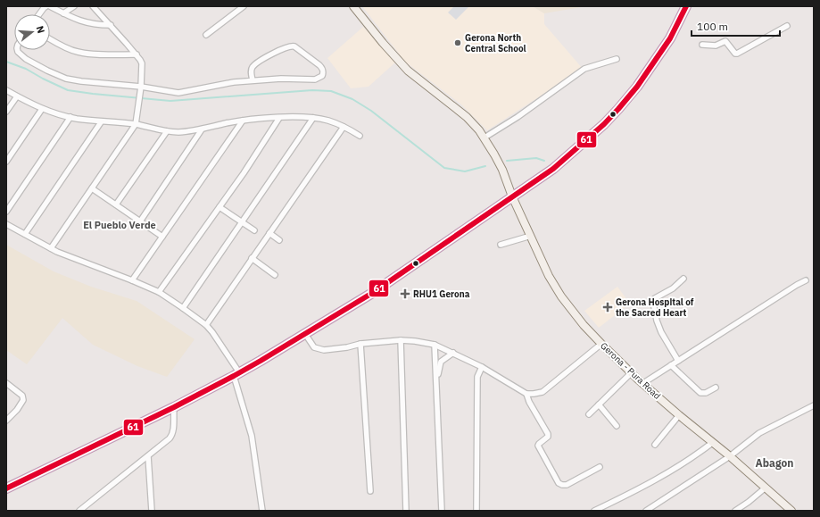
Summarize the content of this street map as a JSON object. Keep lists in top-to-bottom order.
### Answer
{
  "streets": {
    "main road": ["Gerona - Pura Road"]
  },
  "districts": ["El Pueblo Verde", "Abagon"],
  "places": {
    "other": ["Gerona North Central School"],
    "health": ["RHU1 Gerona", "Gerona Hospital of the Sacred Heart"]
  },
  "lines": ["transit line 61"],
  "scale_bar": "100 m",
  "north": "right"
}
